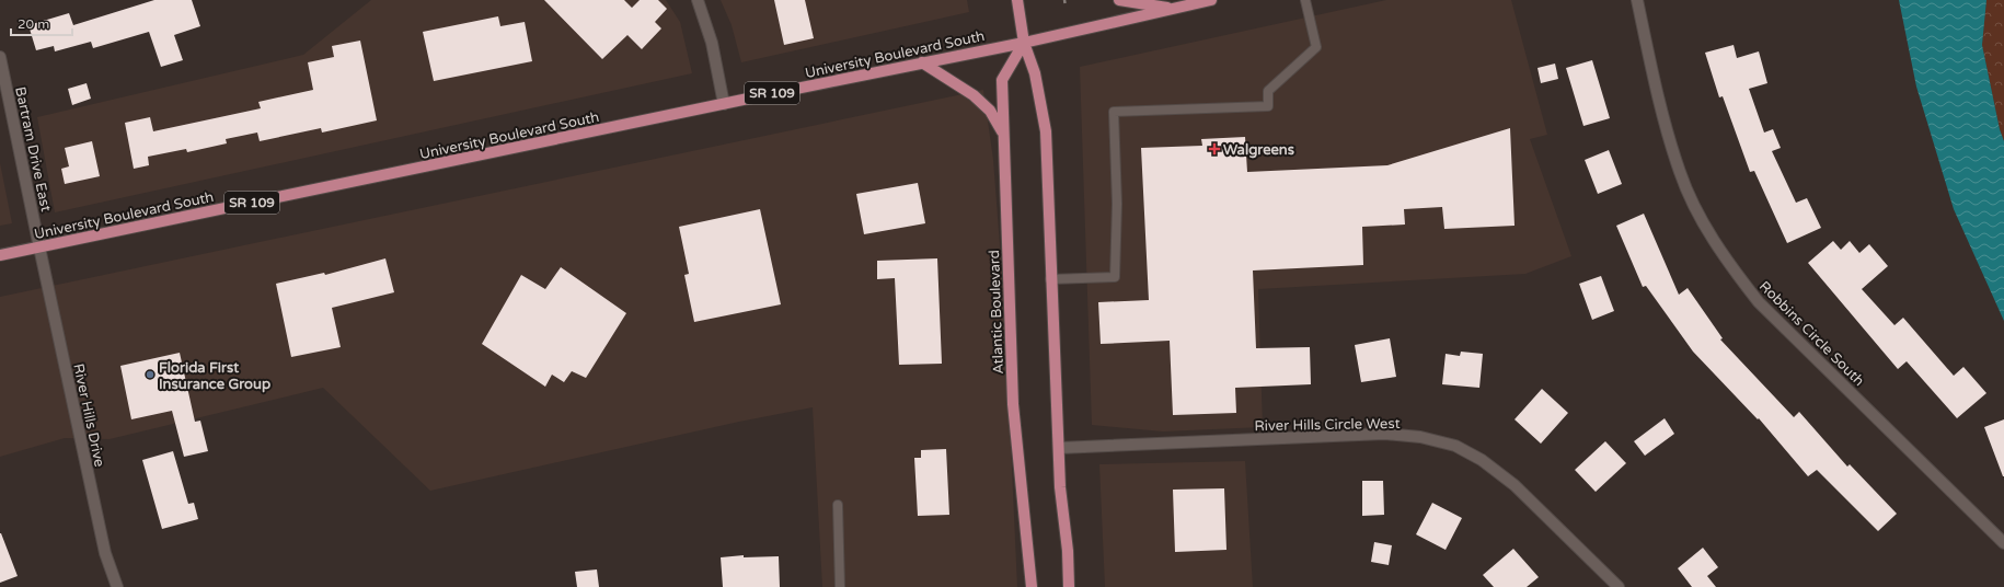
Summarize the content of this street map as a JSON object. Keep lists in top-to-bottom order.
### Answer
{
  "streets": {
    "main road": ["University Boulevard South", "SR 109", "Atlantic Boulevard"],
    "street": [
      "Bartram Drive East",
      "Robbins Circle South",
      "River Hills Drive",
      "River Hills Circle West"
    ]
  },
  "crossings": [
    ["University Boulevard South", "SR 109"],
    ["University Boulevard South", "Bartram Drive East"],
    ["University Boulevard South", "Atlantic Boulevard"],
    ["University Boulevard South", "River Hills Drive"],
    ["SR 109", "Atlantic Boulevard"],
    ["Bartram Drive East", "River Hills Drive"]
  ],
  "places": {
    "health": ["Walgreens"],
    "other": ["Florida First Insurance Group"]
  },
  "scale_bar": "20 m"
}
